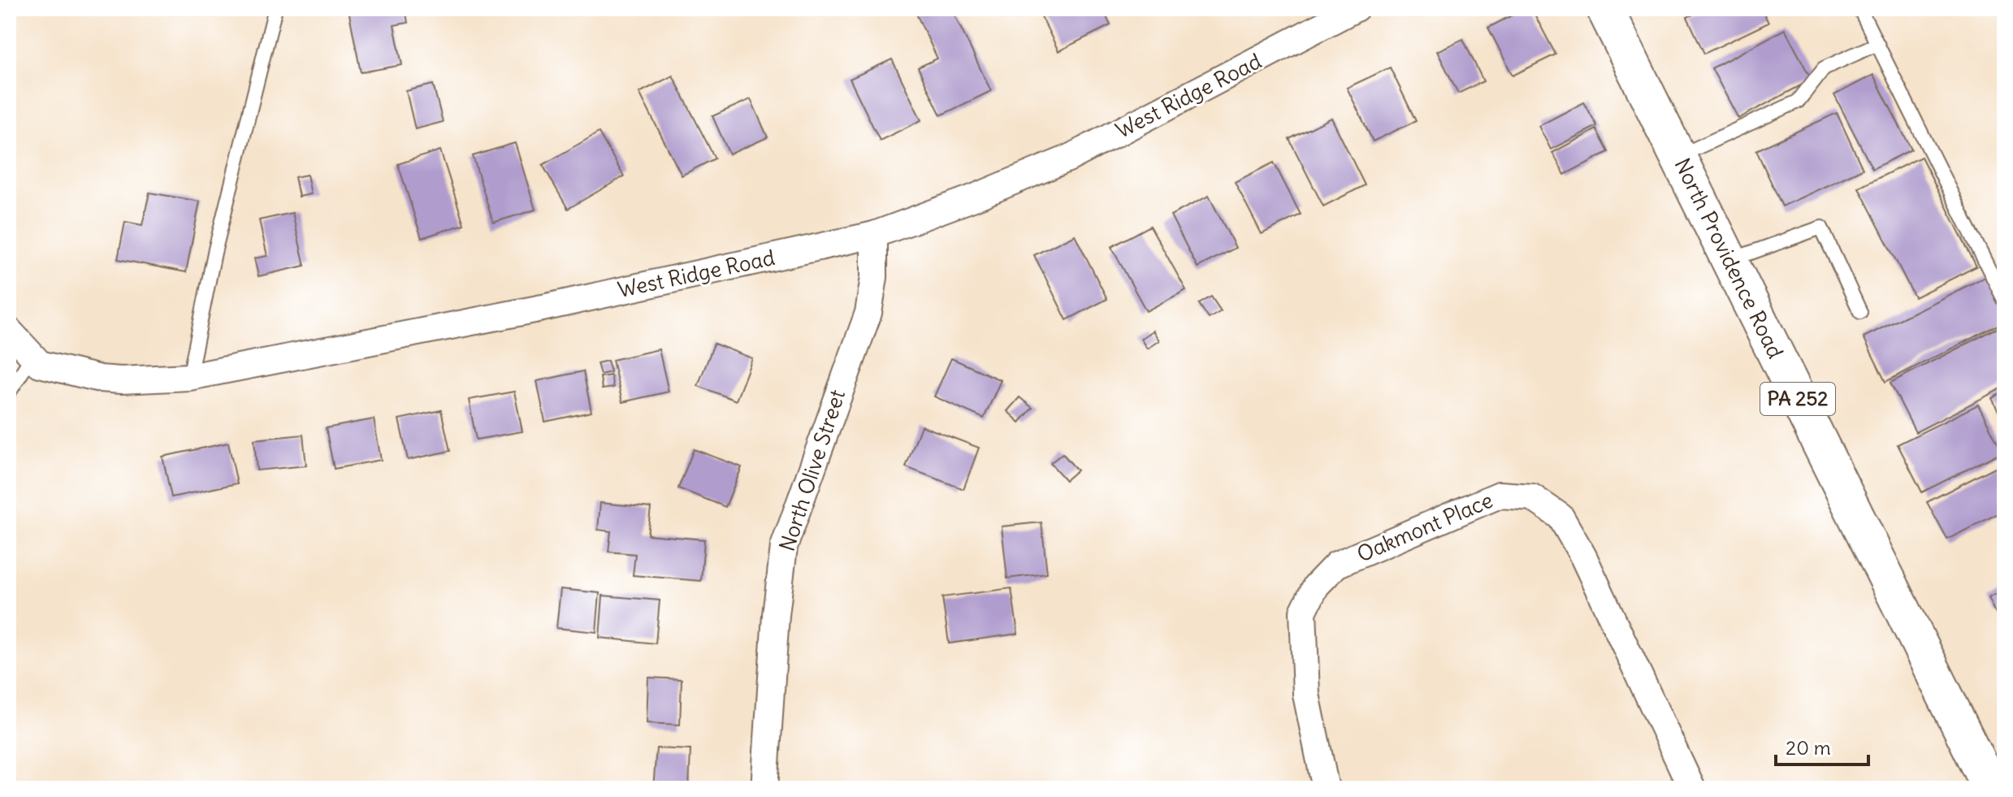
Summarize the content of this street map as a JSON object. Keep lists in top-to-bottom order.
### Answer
{
  "streets": {
    "main road": ["North Providence Road", "PA 252"],
    "street": ["West Ridge Road", "North Olive Street", "Oakmont Place"]
  },
  "crossings": [
    ["West Ridge Road", "North Olive Street"]
  ],
  "scale_bar": "20 m"
}
